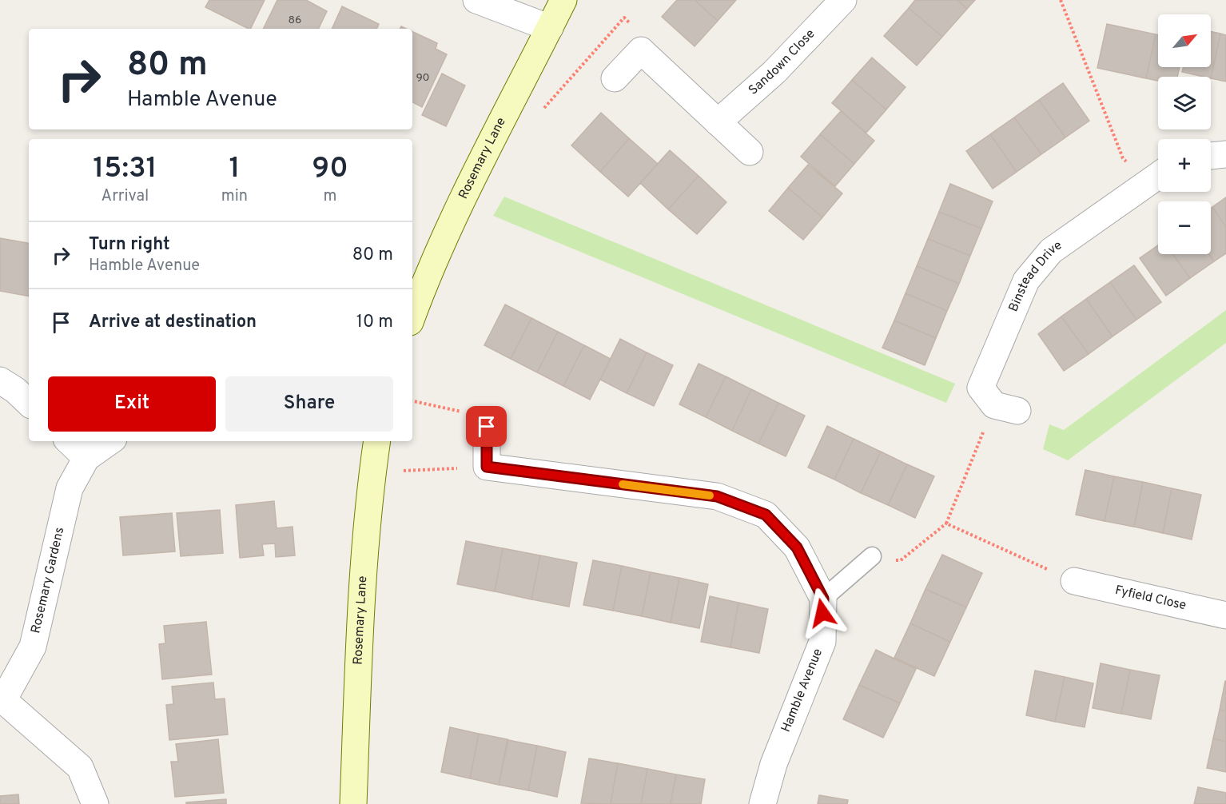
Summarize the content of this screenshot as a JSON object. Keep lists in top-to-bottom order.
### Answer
{
  "streets": {
    "street": [
      "Sandown Close",
      "Rosemary Lane",
      "Binstead Drive",
      "Rosemary Gardens",
      "Fyfield Close",
      "Hamble Avenue"
    ]
  },
  "house_numbers": ["86", "90"],
  "north": "top right",
  "page": {
    "map_buttons": ["+", "−"],
    "turn": ["80 m", "Hamble Avenue"],
    "eta": [
      "15:31",
      "Arrival",
      "1",
      "min",
      "90",
      "m"
    ],
    "list": [
      {
        "name": "Turn right",
        "note": "Hamble Avenue",
        "value": "80 m"
      },
      {
        "name": "Arrive at destination",
        "value": "10 m"
      }
    ],
    "buttons": ["Exit", "Share"]
  }
}
